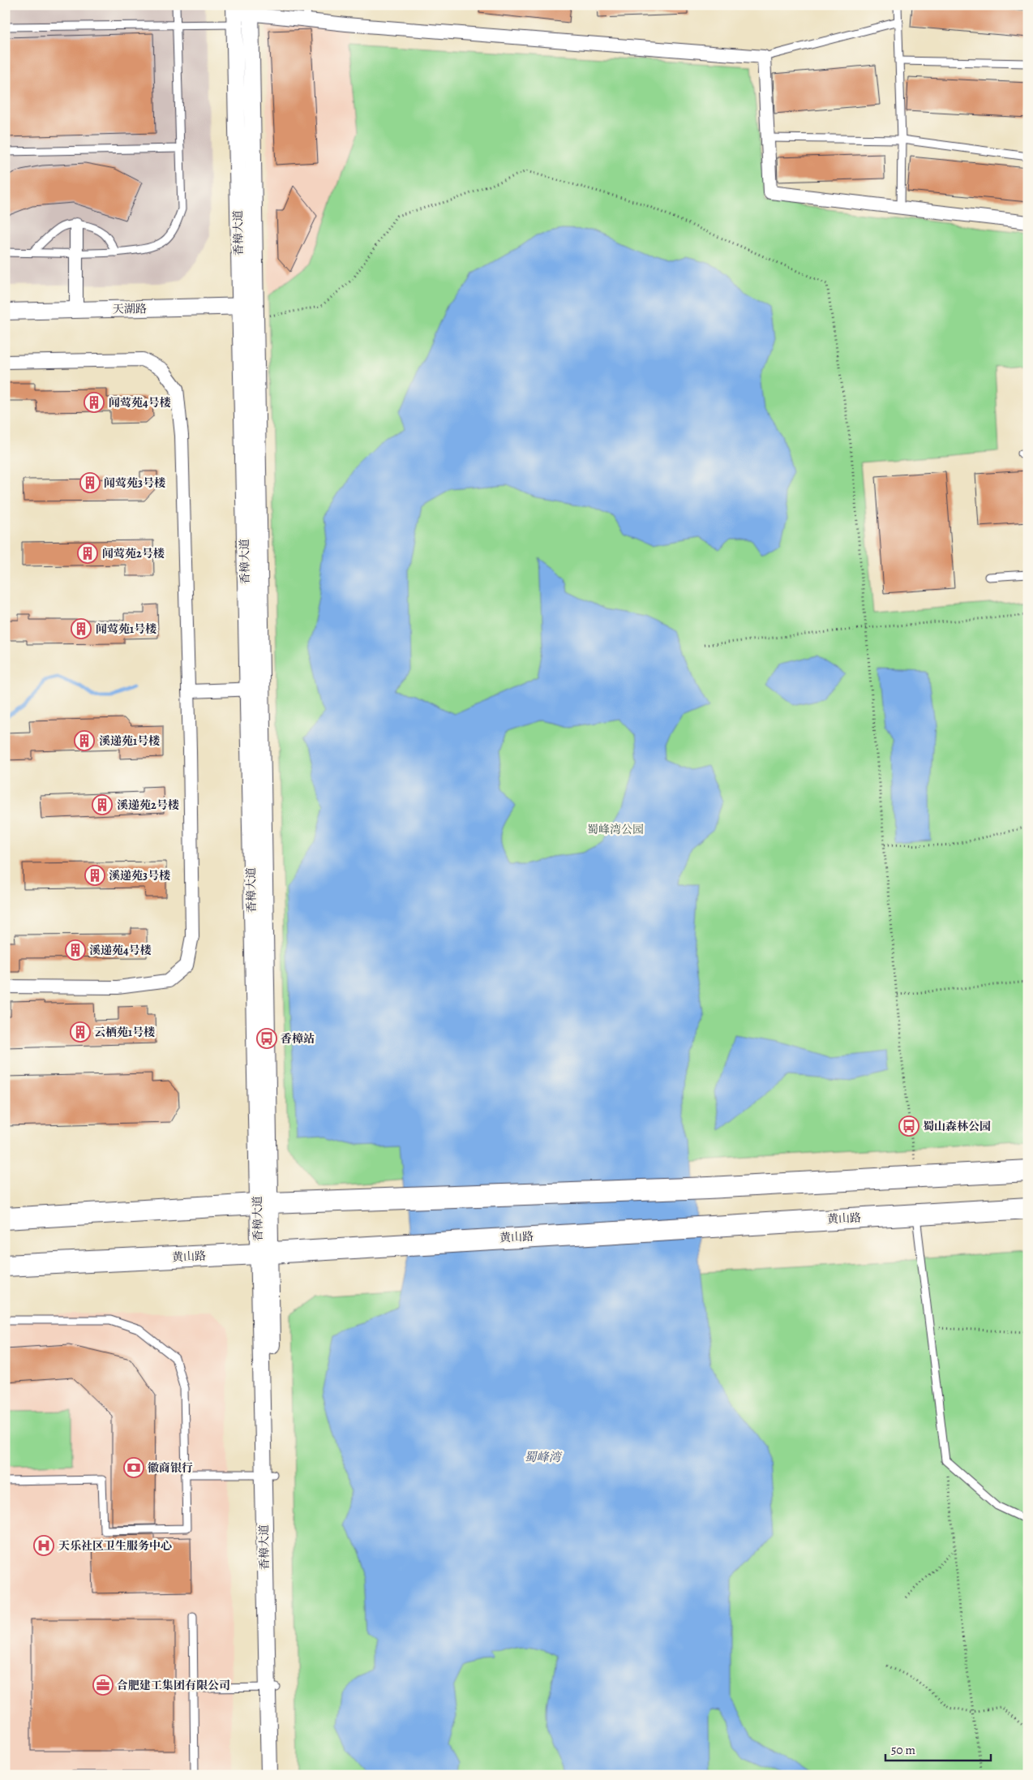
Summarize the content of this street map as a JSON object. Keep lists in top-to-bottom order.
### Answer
{
  "streets": {
    "main road": ["黄山路"],
    "street": ["香樟大道", "天湖路"]
  },
  "crossings": [
    ["香樟大道", "天湖路"],
    ["香樟大道", "黄山路"]
  ],
  "water": ["蜀峰湾"],
  "parks": ["蜀峰湾公园"],
  "places": {
    "building": [
      "闻莺苑4号楼",
      "闻莺苑3号楼",
      "闻莺苑2号楼",
      "闻莺苑1号楼",
      "溪递苑1号楼",
      "溪递苑2号楼",
      "溪递苑3号楼",
      "溪递苑4号楼",
      "云栖苑1号楼"
    ],
    "bus stop": ["香樟站", "蜀山森林公园"],
    "bank": ["徽商银行"],
    "hospital": ["天乐社区卫生服务中心"],
    "office": ["合肥建工集团有限公司"]
  },
  "scale_bar": "50 m"
}
